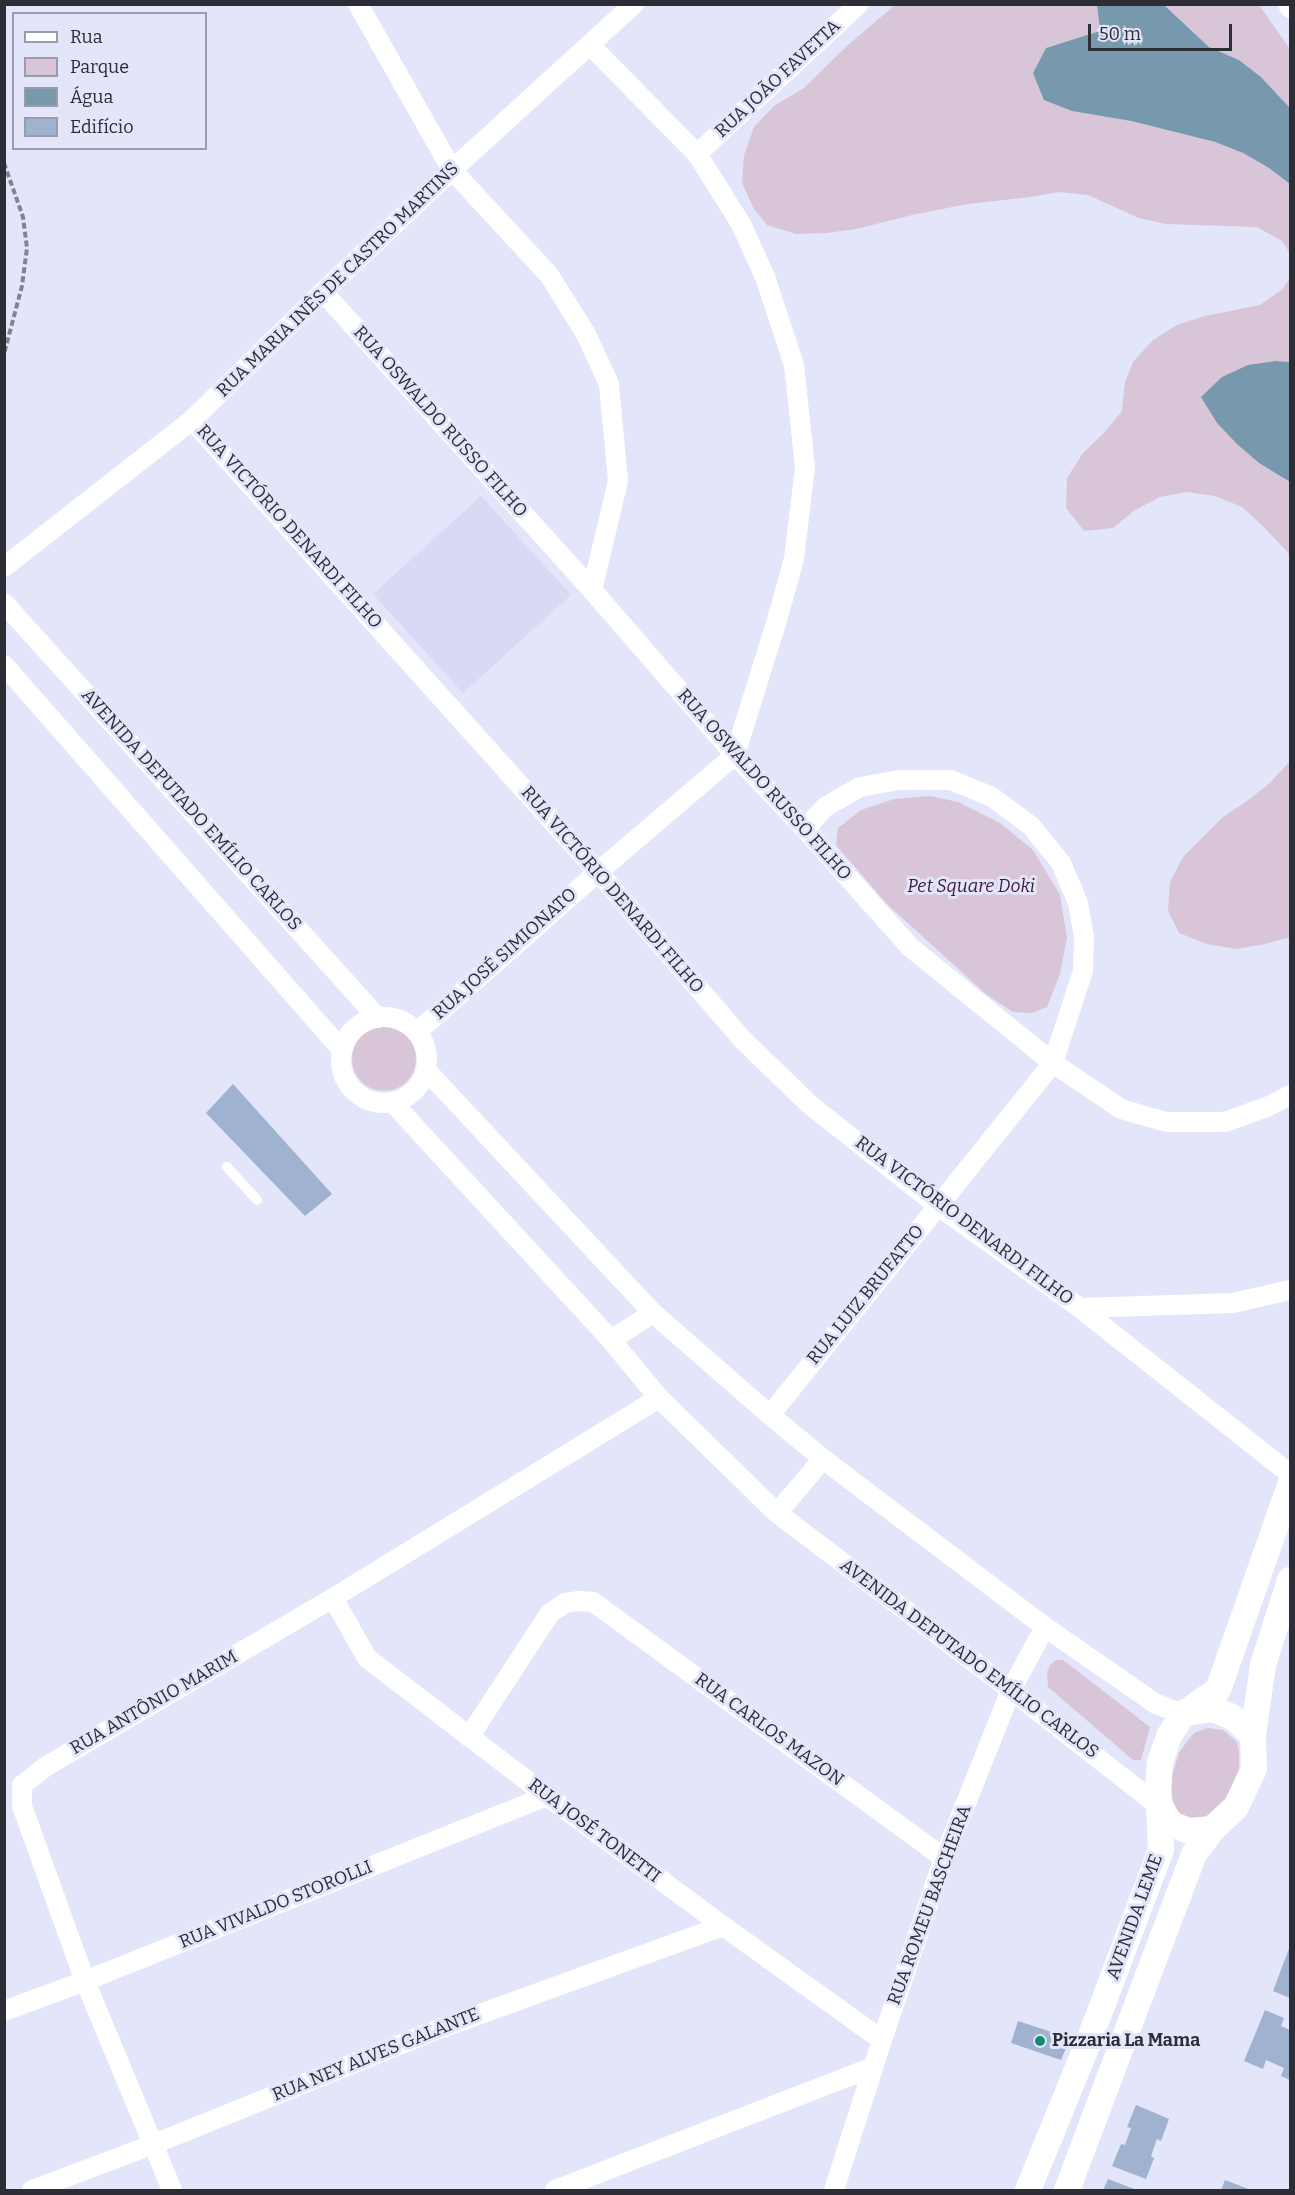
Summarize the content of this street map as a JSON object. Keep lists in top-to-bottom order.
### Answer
{
  "streets": {
    "street": [
      "RUA JOÃO FAVETTA",
      "RUA MARIA INÊS DE CASTRO MARTINS",
      "RUA OSWALDO RUSSO FILHO",
      "RUA VICTÓRIO DENARDI FILHO",
      "AVENIDA DEPUTADO EMÍLIO CARLOS",
      "RUA JOSÉ SIMIONATO",
      "RUA LUIZ BRUFATTO",
      "RUA ANTÔNIO MARIM",
      "RUA CARLOS MAZON",
      "RUA JOSÉ TONETTI",
      "RUA VIVALDO STOROLLI",
      "RUA ROMEU BASCHEIRA",
      "AVENIDA LEME",
      "RUA NEY ALVES GALANTE"
    ]
  },
  "crossings": [
    ["RUA MARIA INÊS DE CASTRO MARTINS", "RUA OSWALDO RUSSO FILHO"],
    ["RUA MARIA INÊS DE CASTRO MARTINS", "RUA VICTÓRIO DENARDI FILHO"],
    ["RUA OSWALDO RUSSO FILHO", "RUA JOSÉ SIMIONATO"],
    ["RUA OSWALDO RUSSO FILHO", "RUA LUIZ BRUFATTO"],
    ["RUA VICTÓRIO DENARDI FILHO", "RUA JOSÉ SIMIONATO"],
    ["RUA VICTÓRIO DENARDI FILHO", "RUA LUIZ BRUFATTO"],
    ["AVENIDA DEPUTADO EMÍLIO CARLOS", "RUA JOSÉ SIMIONATO"],
    ["AVENIDA DEPUTADO EMÍLIO CARLOS", "RUA ANTÔNIO MARIM"],
    ["AVENIDA DEPUTADO EMÍLIO CARLOS", "RUA ROMEU BASCHEIRA"],
    ["AVENIDA DEPUTADO EMÍLIO CARLOS", "AVENIDA LEME"],
    ["RUA ANTÔNIO MARIM", "RUA JOSÉ TONETTI"],
    ["RUA ANTÔNIO MARIM", "RUA VIVALDO STOROLLI"],
    ["RUA ANTÔNIO MARIM", "RUA NEY ALVES GALANTE"],
    ["RUA CARLOS MAZON", "RUA JOSÉ TONETTI"],
    ["RUA CARLOS MAZON", "RUA ROMEU BASCHEIRA"],
    ["RUA JOSÉ TONETTI", "RUA VIVALDO STOROLLI"],
    ["RUA JOSÉ TONETTI", "RUA ROMEU BASCHEIRA"],
    ["RUA JOSÉ TONETTI", "RUA NEY ALVES GALANTE"]
  ],
  "parks": ["Pet Square Doki"],
  "places": ["Pizzaria La Mama"],
  "legend": [
    "Rua",
    "Parque",
    "Água",
    "Edifício"
  ],
  "scale_bar": "50 m"
}
